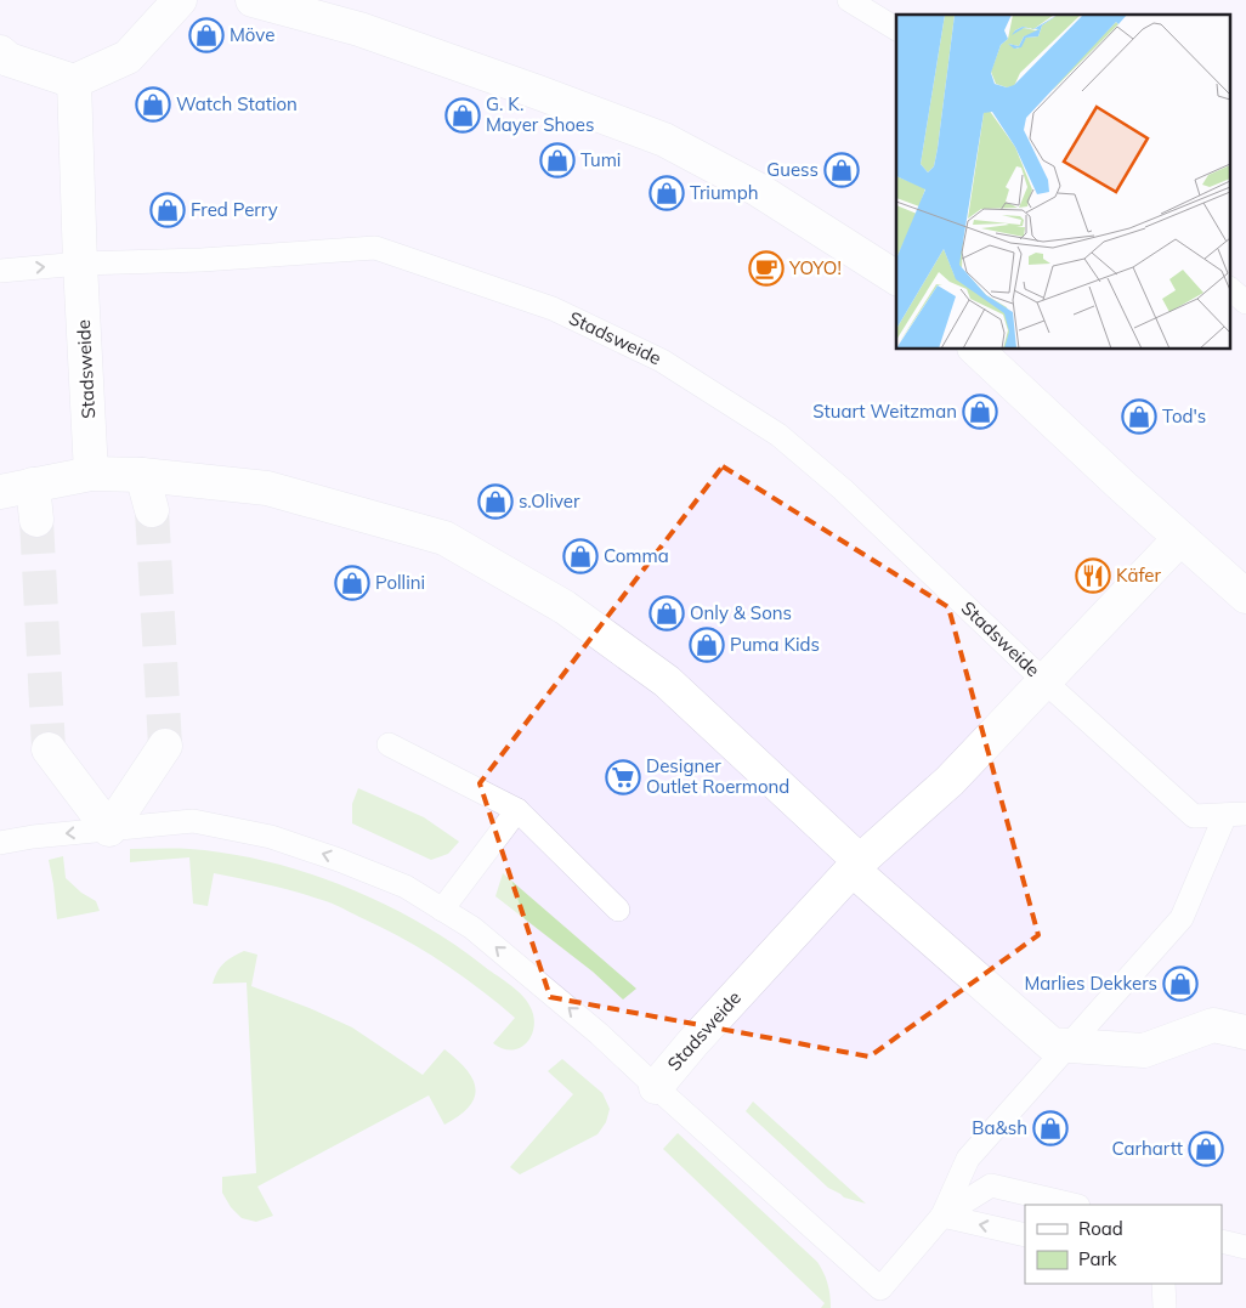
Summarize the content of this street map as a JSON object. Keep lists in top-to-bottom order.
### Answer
{
  "streets": {
    "street": ["Stadsweide"]
  },
  "places": {
    "shop": [
      "Möve",
      "Watch Station",
      "G. K. Mayer Shoes",
      "Tumi",
      "Guess",
      "Triumph",
      "Fred Perry",
      "Stuart Weitzman",
      "Tod's",
      "s.Oliver",
      "Comma",
      "Pollini",
      "Only & Sons",
      "Puma Kids",
      "Marlies Dekkers",
      "Ba&sh",
      "Carhartt"
    ],
    "cafe": ["YOYO!"],
    "restaurant": ["Käfer"],
    "supermarket": ["Designer Outlet Roermond"]
  },
  "legend": ["Road", "Park"]
}
